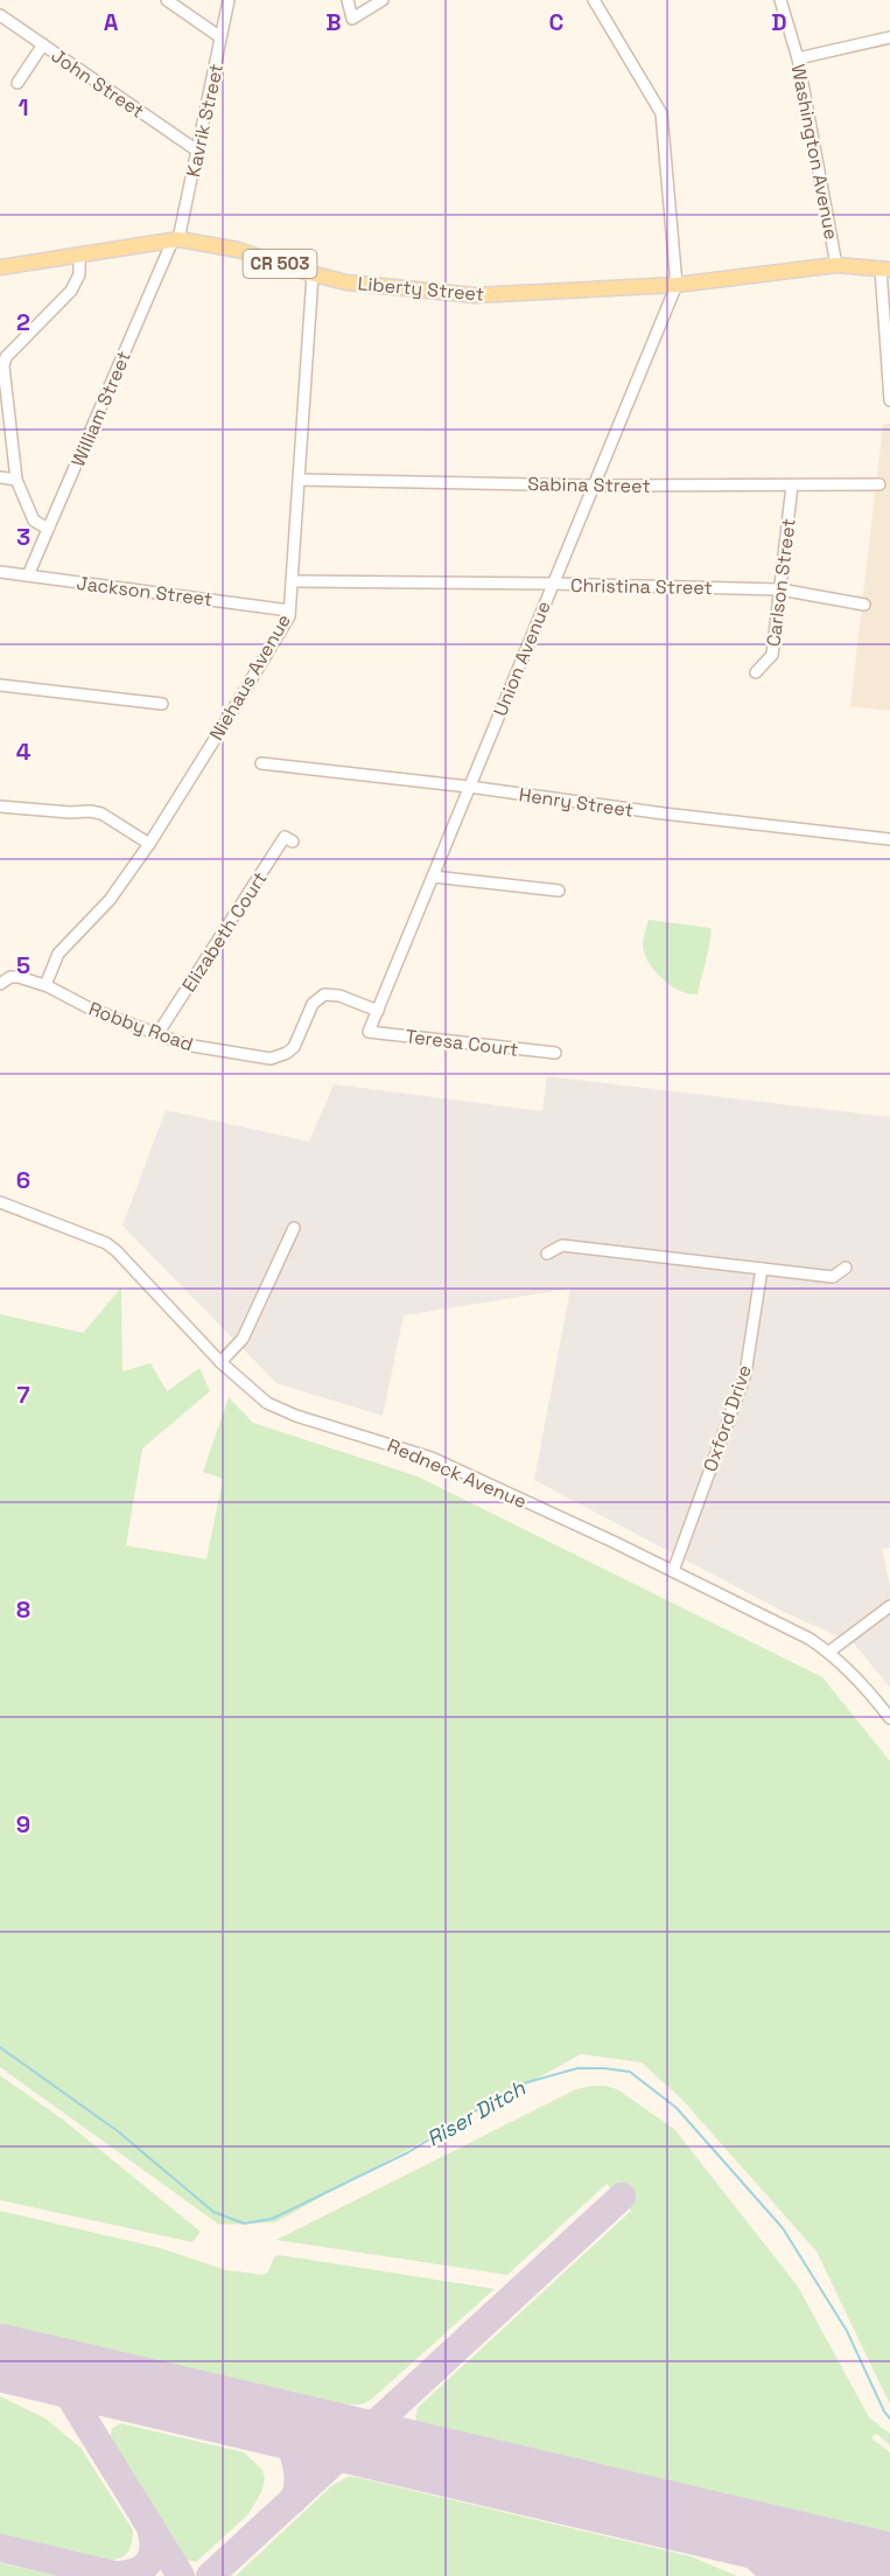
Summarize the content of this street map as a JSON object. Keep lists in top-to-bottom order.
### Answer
{
  "streets": {
    "main road": ["CR 503", "Liberty Street"],
    "street": [
      "John Street",
      "Kavrik Street",
      "Washington Avenue",
      "William Street",
      "Sabina Street",
      "Carlson Street",
      "Christina Street",
      "Jackson Street",
      "Union Avenue",
      "Niehaus Avenue",
      "Henry Street",
      "Elizabeth Court",
      "Robby Road",
      "Teresa Court",
      "Oxford Drive",
      "Redneck Avenue"
    ]
  },
  "crossings": [
    ["John Street", "Kavrik Street"],
    ["Kavrik Street", "Liberty Street"],
    ["Kavrik Street", "William Street"],
    ["Washington Avenue", "Liberty Street"],
    ["Liberty Street", "William Street"],
    ["Liberty Street", "Union Avenue"],
    ["Liberty Street", "Niehaus Avenue"],
    ["William Street", "Jackson Street"],
    ["Sabina Street", "Carlson Street"],
    ["Sabina Street", "Union Avenue"],
    ["Sabina Street", "Niehaus Avenue"],
    ["Carlson Street", "Christina Street"],
    ["Christina Street", "Union Avenue"],
    ["Christina Street", "Niehaus Avenue"],
    ["Jackson Street", "Niehaus Avenue"],
    ["Union Avenue", "Henry Street"],
    ["Union Avenue", "Robby Road"],
    ["Union Avenue", "Teresa Court"],
    ["Niehaus Avenue", "Robby Road"],
    ["Elizabeth Court", "Robby Road"],
    ["Oxford Drive", "Redneck Avenue"]
  ],
  "water": ["Riser Ditch"],
  "grid": {
    "columns": [
      "A",
      "B",
      "C",
      "D"
    ],
    "rows": [
      "1",
      "2",
      "3",
      "4",
      "5",
      "6",
      "7",
      "8",
      "9"
    ]
  }
}
